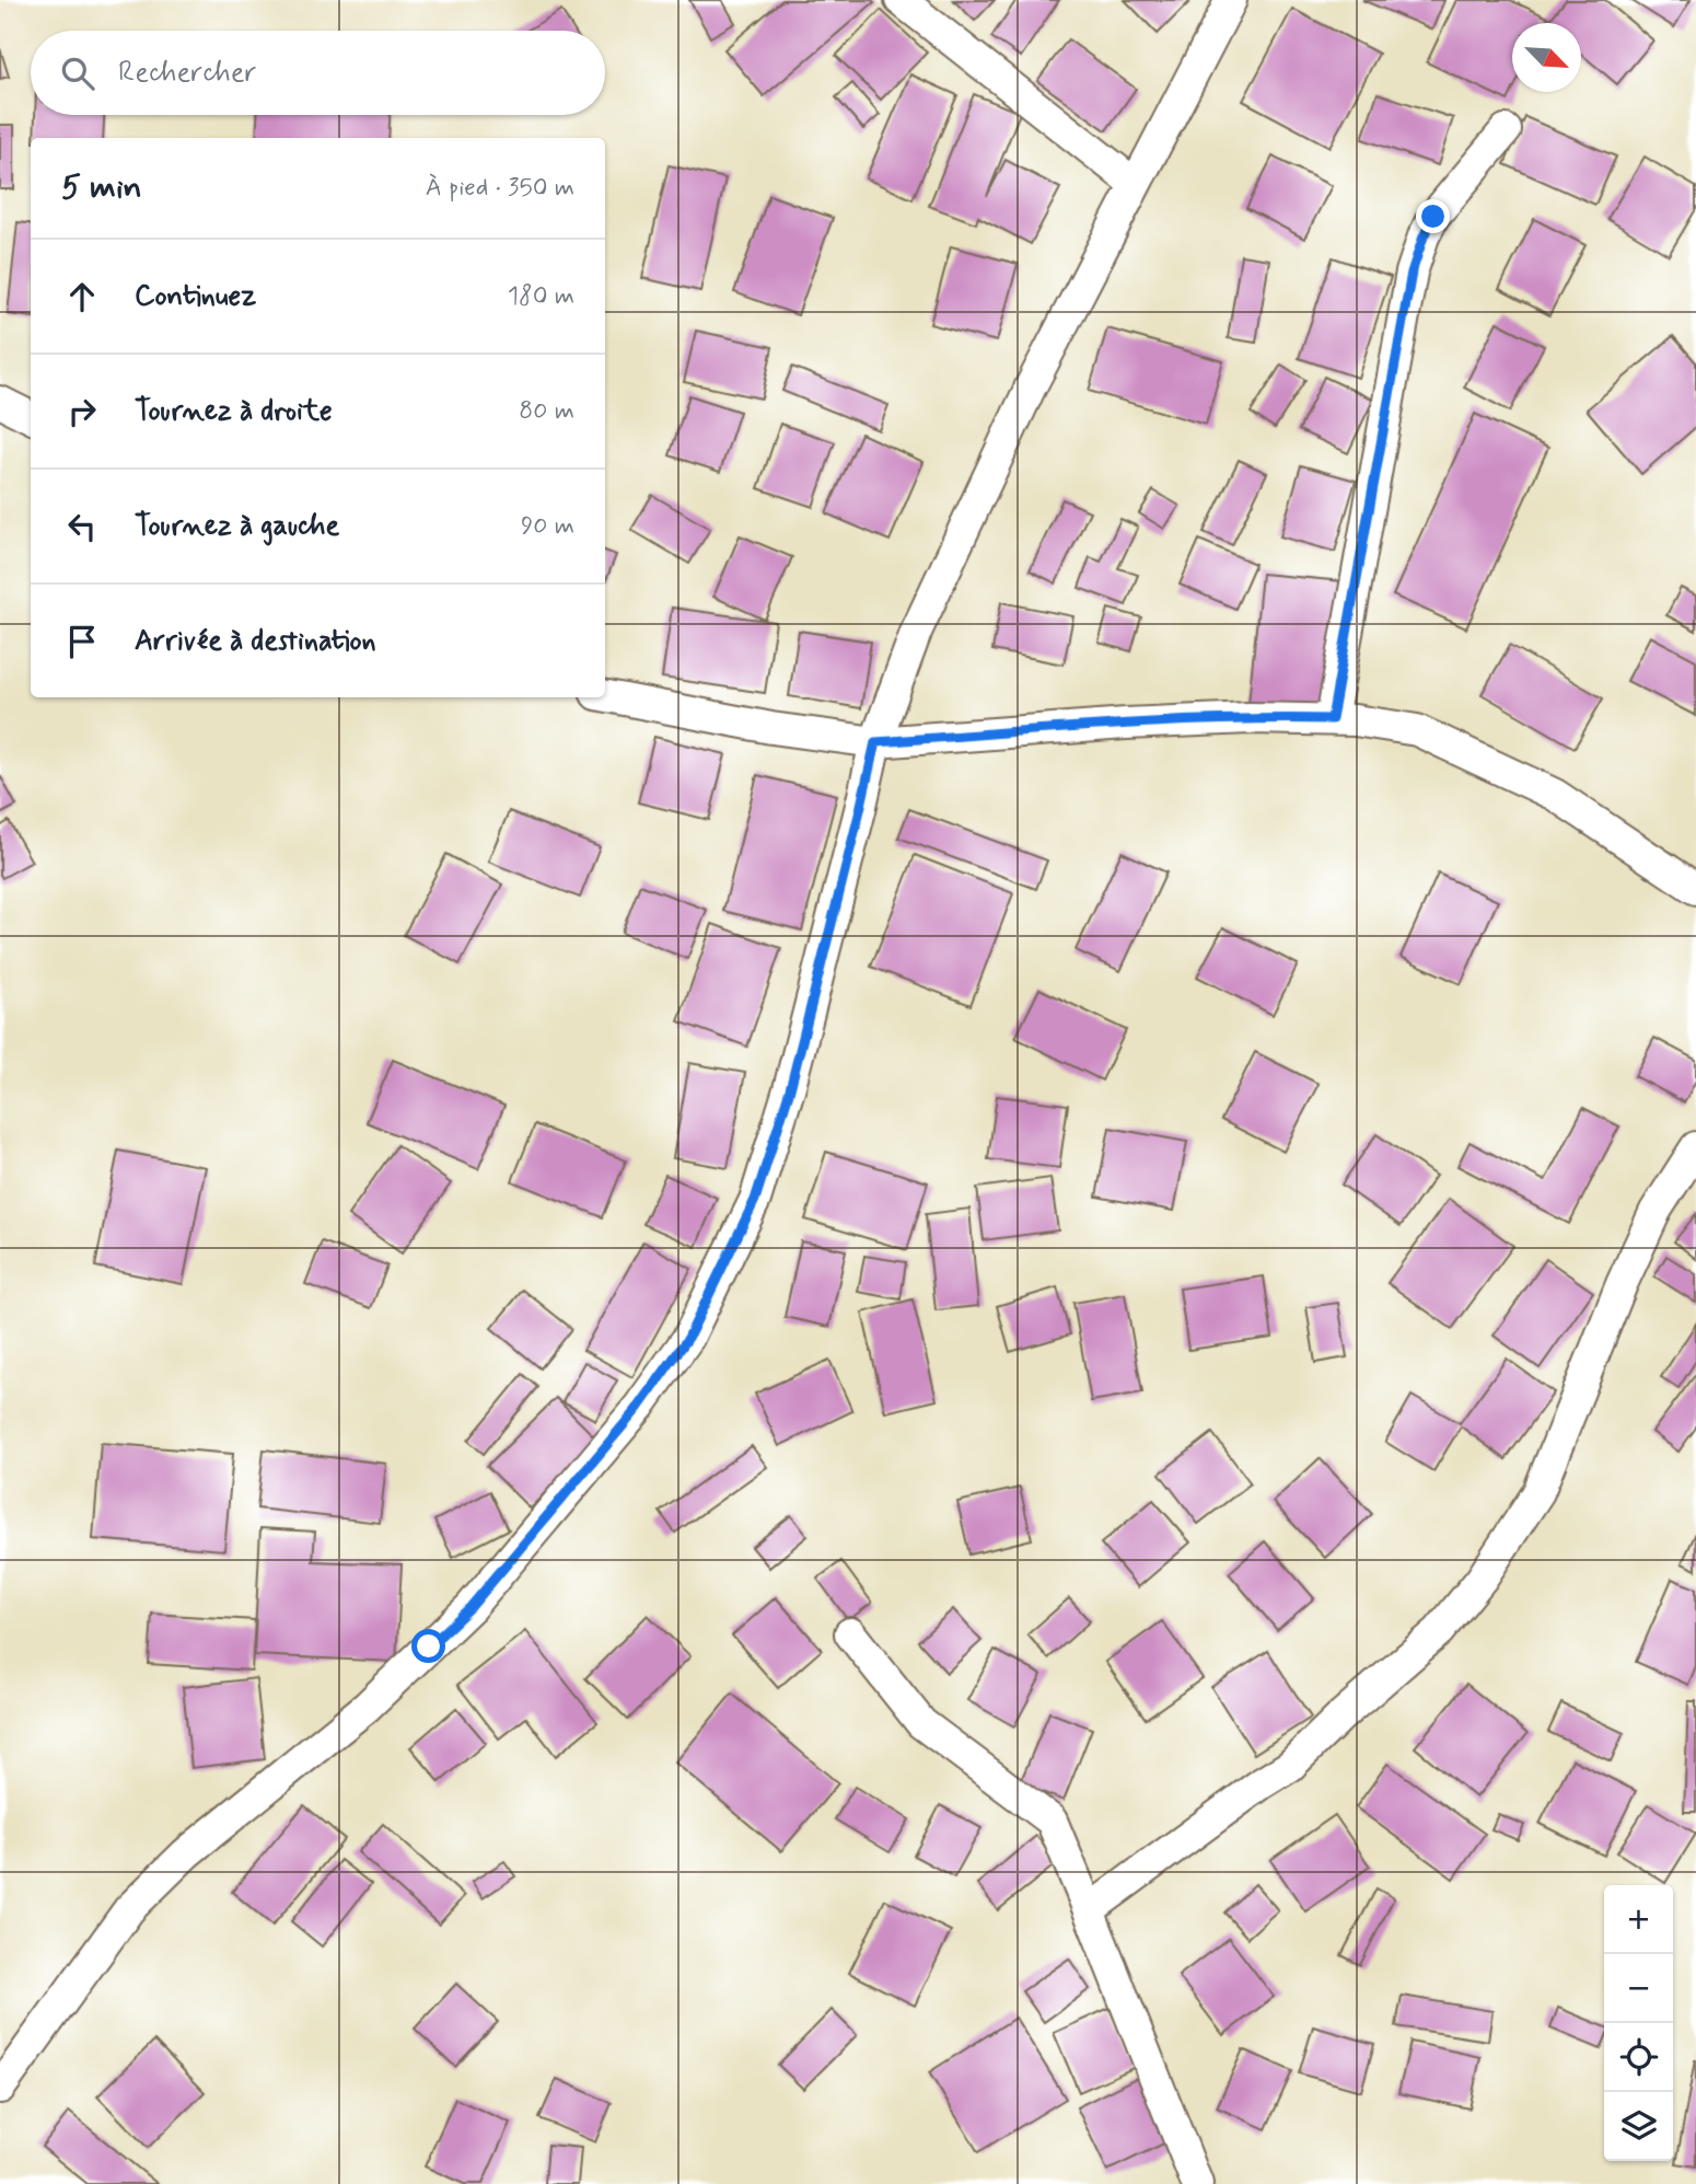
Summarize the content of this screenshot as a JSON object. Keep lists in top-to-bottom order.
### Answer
{
  "north": "bottom right",
  "page": {
    "search": "Rechercher",
    "heading": ["5 min", "À pied · 350 m"],
    "list": [
      ["Continuez", "180 m"],
      ["Tournez à droite", "80 m"],
      ["Tournez à gauche", "90 m"],
      "Arrivée à destination"
    ],
    "map_buttons": ["+", "−"]
  }
}
